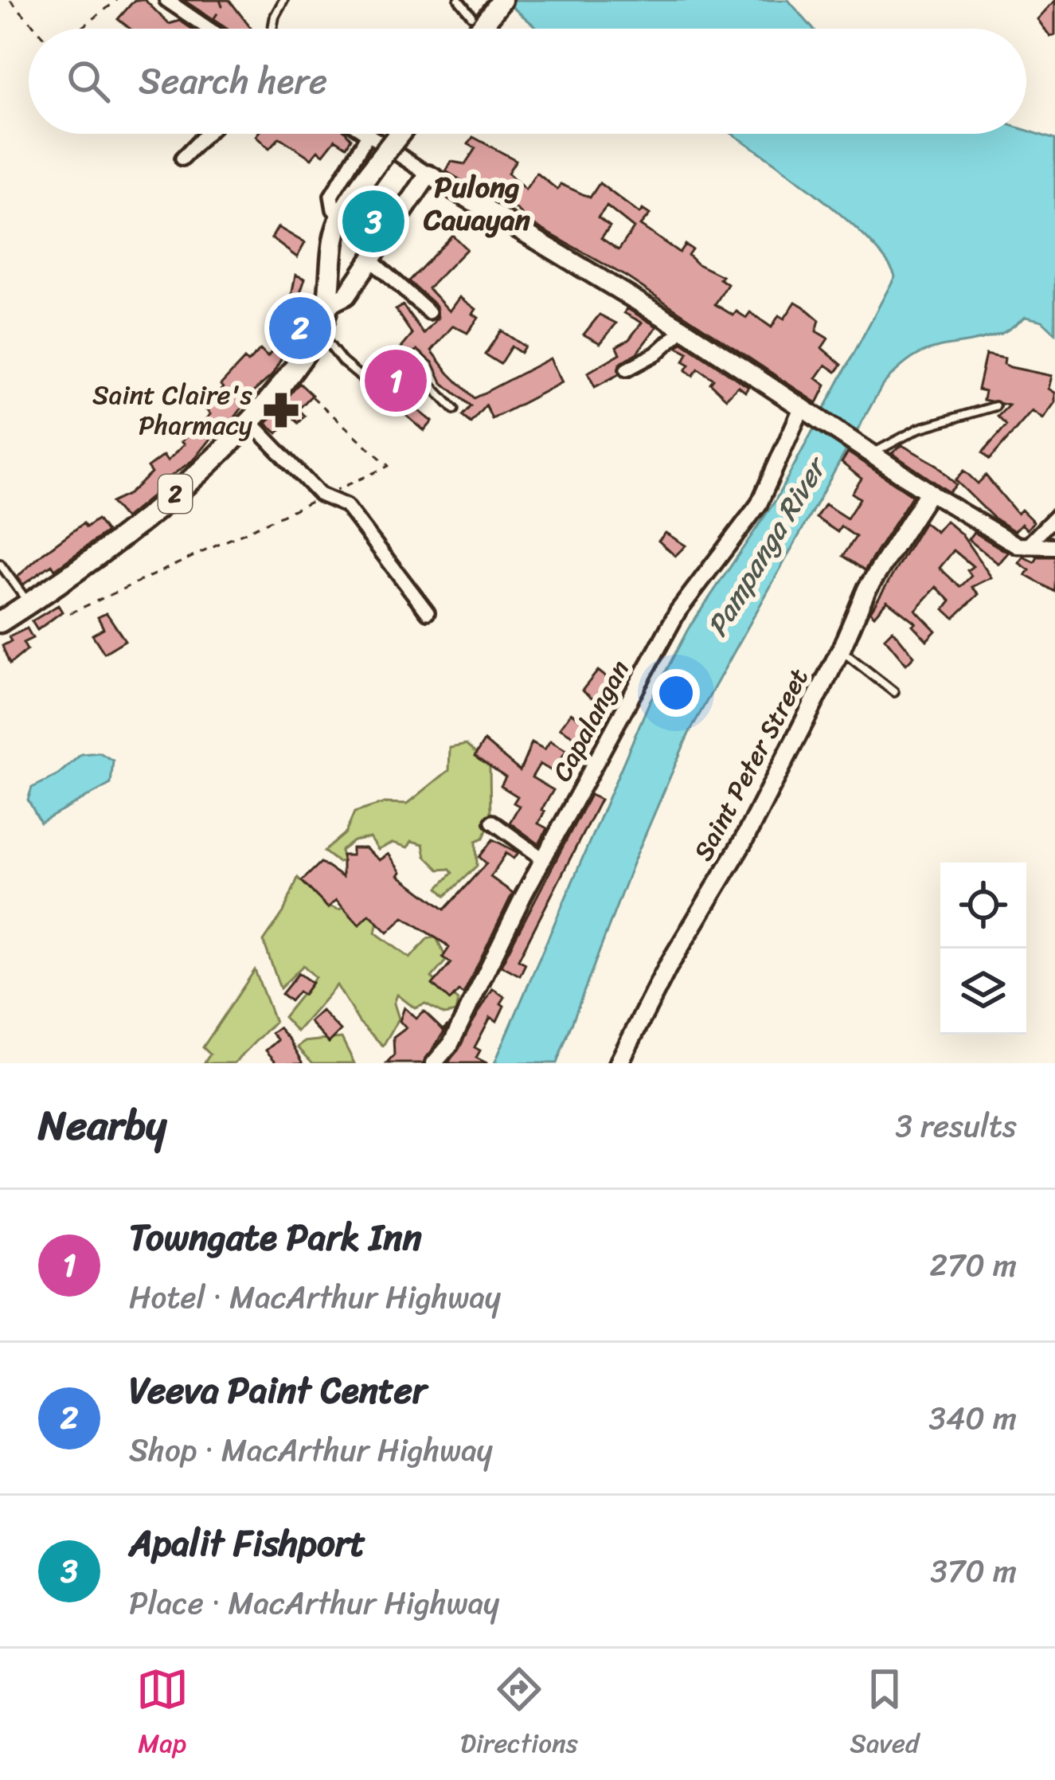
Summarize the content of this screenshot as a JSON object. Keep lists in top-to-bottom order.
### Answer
{
  "streets": {
    "highway": ["2"],
    "main road": ["Saint Peter Street"],
    "street": ["Capalangan"]
  },
  "districts": ["Pulong Cauayan"],
  "water": ["Pampanga River"],
  "places": {
    "pharmacy": ["Saint Claire's Pharmacy"]
  },
  "page": {
    "search": "Search here",
    "pins": ["3", "2", "1"],
    "heading": ["Nearby", "3 results"],
    "list": [
      {
        "mark": "1",
        "name": "Towngate Park Inn",
        "note": "Hotel · MacArthur Highway",
        "value": "270 m"
      },
      {
        "mark": "2",
        "name": "Veeva Paint Center",
        "note": "Shop · MacArthur Highway",
        "value": "340 m"
      },
      {
        "mark": "3",
        "name": "Apalit Fishport",
        "note": "Place · MacArthur Highway",
        "value": "370 m"
      }
    ],
    "nav": ["Map", "Directions", "Saved"]
  }
}
